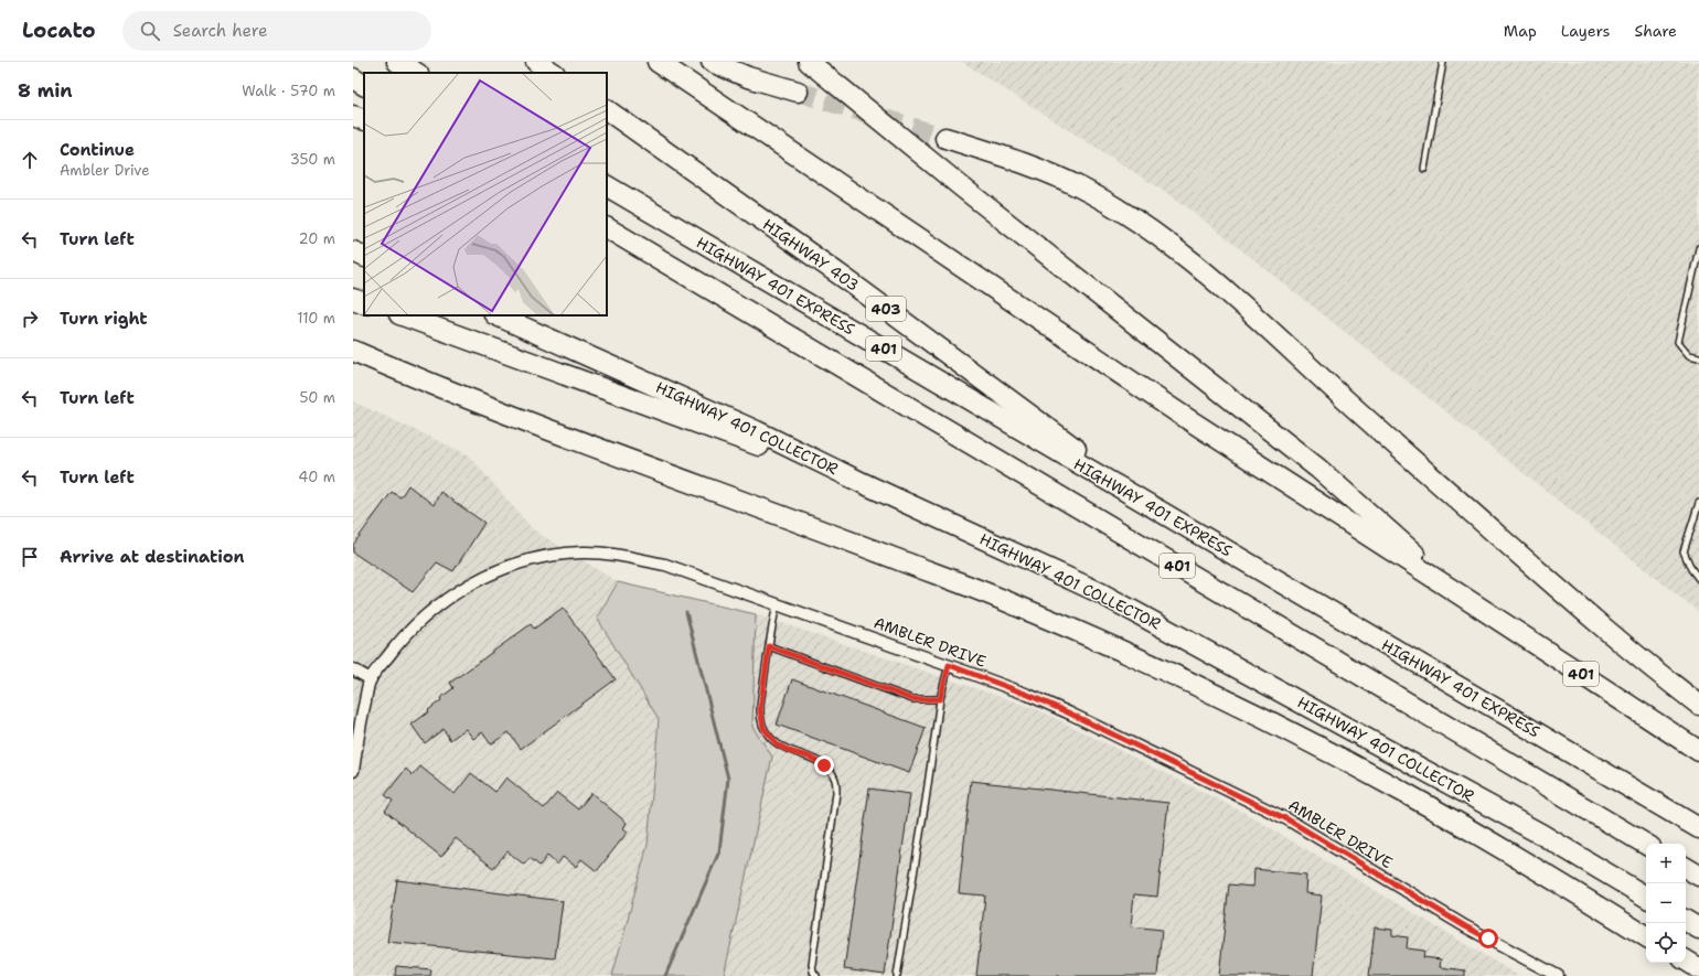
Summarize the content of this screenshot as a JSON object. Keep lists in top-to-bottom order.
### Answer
{
  "streets": {
    "highway": [
      "HIGHWAY 403",
      "HIGHWAY 401 EXPRESS",
      "403",
      "401",
      "HIGHWAY 401 COLLECTOR"
    ],
    "street": ["AMBLER DRIVE"]
  },
  "crossings": [
    ["HIGHWAY 403", "HIGHWAY 401 EXPRESS"]
  ],
  "page": {
    "header": "Locato",
    "search": "Search here",
    "nav": ["Map", "Layers", "Share"],
    "heading": ["8 min", "Walk · 570 m"],
    "list": [
      ["Continue", "Ambler Drive", "350 m"],
      ["Turn left", "20 m"],
      ["Turn right", "110 m"],
      ["Turn left", "50 m"],
      ["Turn left", "40 m"],
      "Arrive at destination"
    ],
    "map_buttons": ["+", "−"]
  }
}
